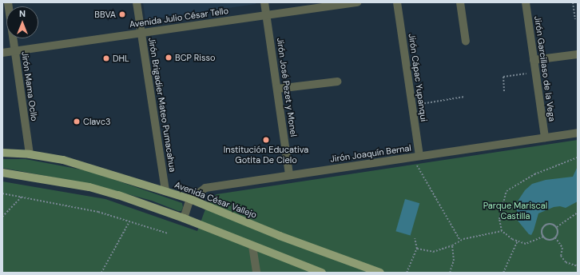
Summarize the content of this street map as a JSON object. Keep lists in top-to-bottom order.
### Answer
{
  "streets": {
    "main road": ["Avenida César Vallejo"],
    "street": [
      "Avenida Julio César Tello",
      "Jirón Garcillaso de la Vega",
      "Jirón Cápac Yupanqui",
      "Jirón Mama Ocllo",
      "Jirón José Pezet y Monel",
      "Jirón Brigadier Mateo Pumacahua",
      "Jirón Joaquín Bernal"
    ]
  },
  "crossings": [
    ["Avenida Julio César Tello", "Jirón Mama Ocllo"],
    ["Avenida Julio César Tello", "Jirón José Pezet y Monel"],
    ["Avenida Julio César Tello", "Jirón Brigadier Mateo Pumacahua"],
    ["Jirón Garcillaso de la Vega", "Jirón Joaquín Bernal"],
    ["Jirón Cápac Yupanqui", "Jirón Joaquín Bernal"],
    ["Jirón Mama Ocllo", "Avenida César Vallejo"],
    ["Jirón José Pezet y Monel", "Jirón Joaquín Bernal"],
    ["Jirón Brigadier Mateo Pumacahua", "Avenida César Vallejo"],
    ["Jirón Joaquín Bernal", "Avenida César Vallejo"]
  ],
  "parks": ["Parque Mariscal Castilla"],
  "places": [
    "BBVA",
    "BCP Risso",
    "DHL",
    "Clavc3",
    "Institución Educativa Gotita De Cielo"
  ],
  "north": "top"
}
